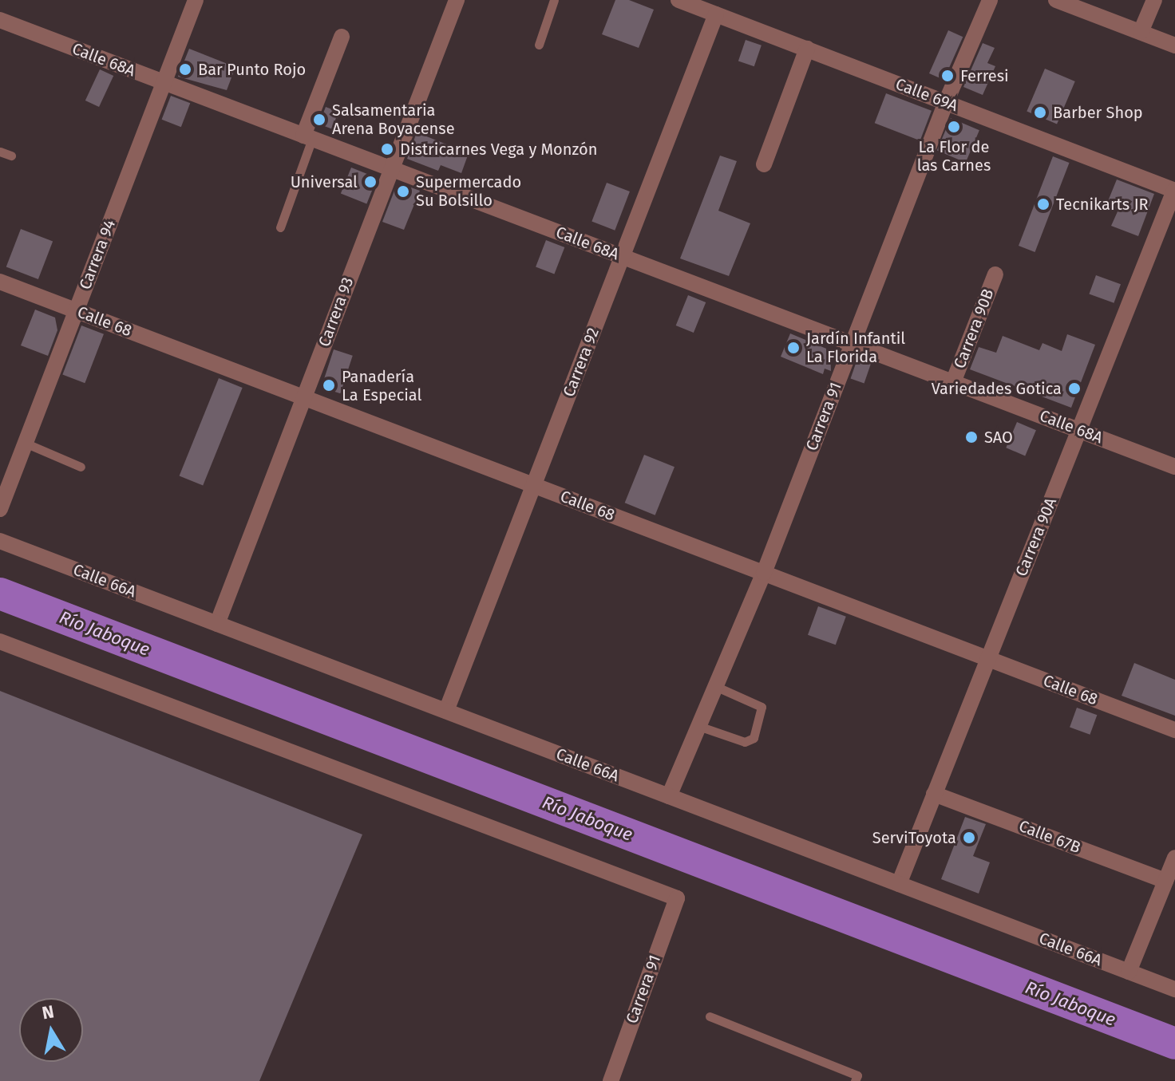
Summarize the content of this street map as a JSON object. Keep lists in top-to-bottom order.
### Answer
{
  "streets": {
    "street": [
      "Calle 68A",
      "Calle 69A",
      "Carrera 94",
      "Carrera 93",
      "Calle 68",
      "Carrera 90B",
      "Carrera 92",
      "Carrera 91",
      "Carrera 90A",
      "Calle 66A",
      "Calle 67B"
    ]
  },
  "crossings": [
    ["Calle 68A", "Carrera 94"],
    ["Calle 68A", "Carrera 93"],
    ["Calle 68A", "Carrera 90B"],
    ["Calle 68A", "Carrera 92"],
    ["Calle 68A", "Carrera 91"],
    ["Calle 68A", "Carrera 90A"],
    ["Calle 69A", "Carrera 92"],
    ["Calle 69A", "Carrera 91"],
    ["Calle 69A", "Carrera 90A"],
    ["Carrera 94", "Calle 68"],
    ["Carrera 93", "Calle 68"],
    ["Carrera 93", "Calle 66A"],
    ["Calle 68", "Carrera 92"],
    ["Calle 68", "Carrera 91"],
    ["Calle 68", "Carrera 90A"],
    ["Carrera 92", "Calle 66A"],
    ["Carrera 91", "Calle 66A"],
    ["Carrera 90A", "Calle 66A"],
    ["Carrera 90A", "Calle 67B"]
  ],
  "water": ["Río Jaboque"],
  "places": [
    "Bar Punto Rojo",
    "Ferresi",
    "Barber Shop",
    "Salsamentaria Arena Boyacense",
    "La Flor de las Carnes",
    "Districarnes Vega y Monzón",
    "Universal",
    "Supermercado Su Bolsillo",
    "Tecnikarts JR",
    "Jardín Infantil La Florida",
    "Panadería La Especial",
    "Variedades Gotica",
    "SAO",
    "ServiToyota"
  ],
  "north": "top"
}
